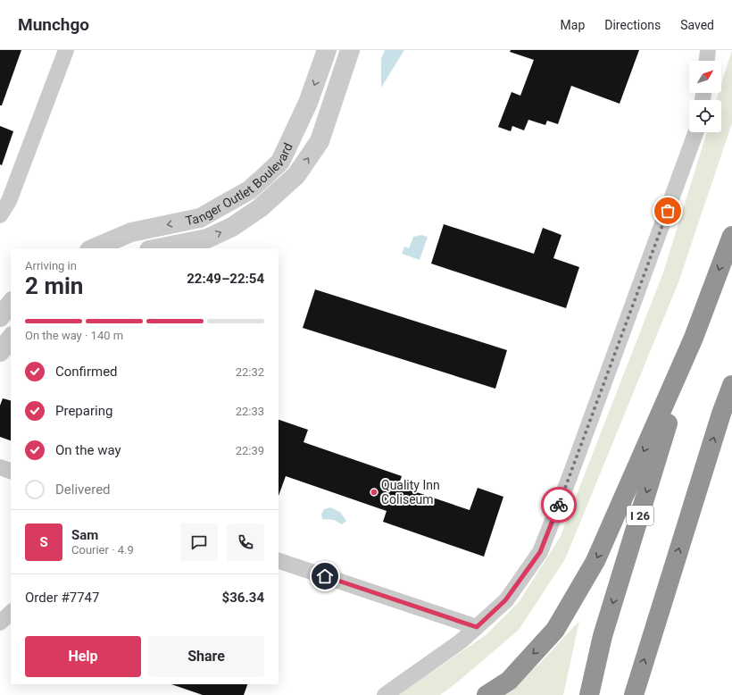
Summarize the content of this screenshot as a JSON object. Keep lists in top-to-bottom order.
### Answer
{
  "streets": {
    "highway": ["I 26"],
    "street": ["Tanger Outlet Boulevard"]
  },
  "places": ["Quality Inn Coliseum"],
  "north": "top right",
  "page": {
    "header": "Munchgo",
    "nav": ["Map", "Directions", "Saved"],
    "heading": ["2 min", "Arriving in", "22:49–22:54"],
    "panel": [
      "Sam",
      "Courier · 4.9",
      "Order #7747",
      "$36.34"
    ],
    "bar": "On the way · 140 m",
    "list": [
      ["Confirmed", "22:32"],
      ["Preparing", "22:33"],
      ["On the way", "22:39"],
      "Delivered"
    ],
    "round": "S",
    "buttons": ["Help", "Share"]
  }
}
